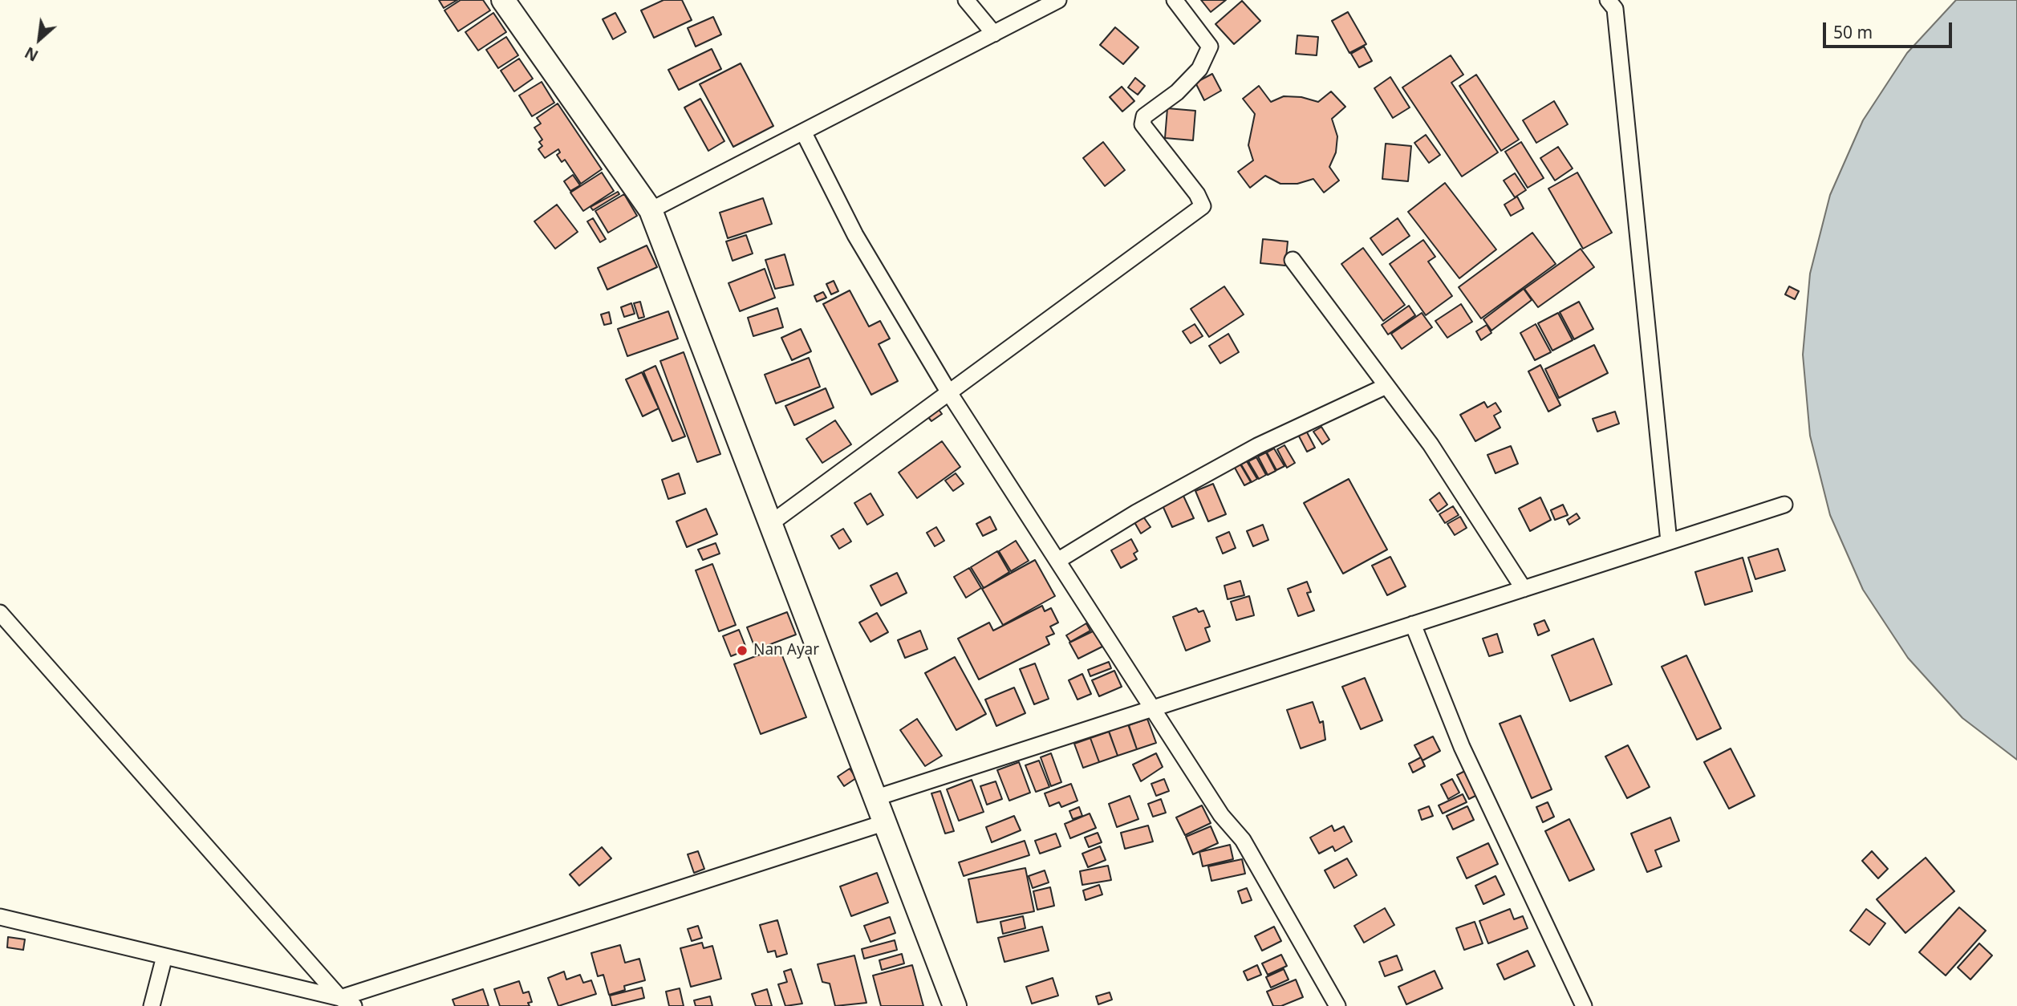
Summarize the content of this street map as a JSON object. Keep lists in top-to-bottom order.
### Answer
{
  "places": ["Nan Ayar"],
  "scale_bar": "50 m",
  "north": "bottom left"
}
